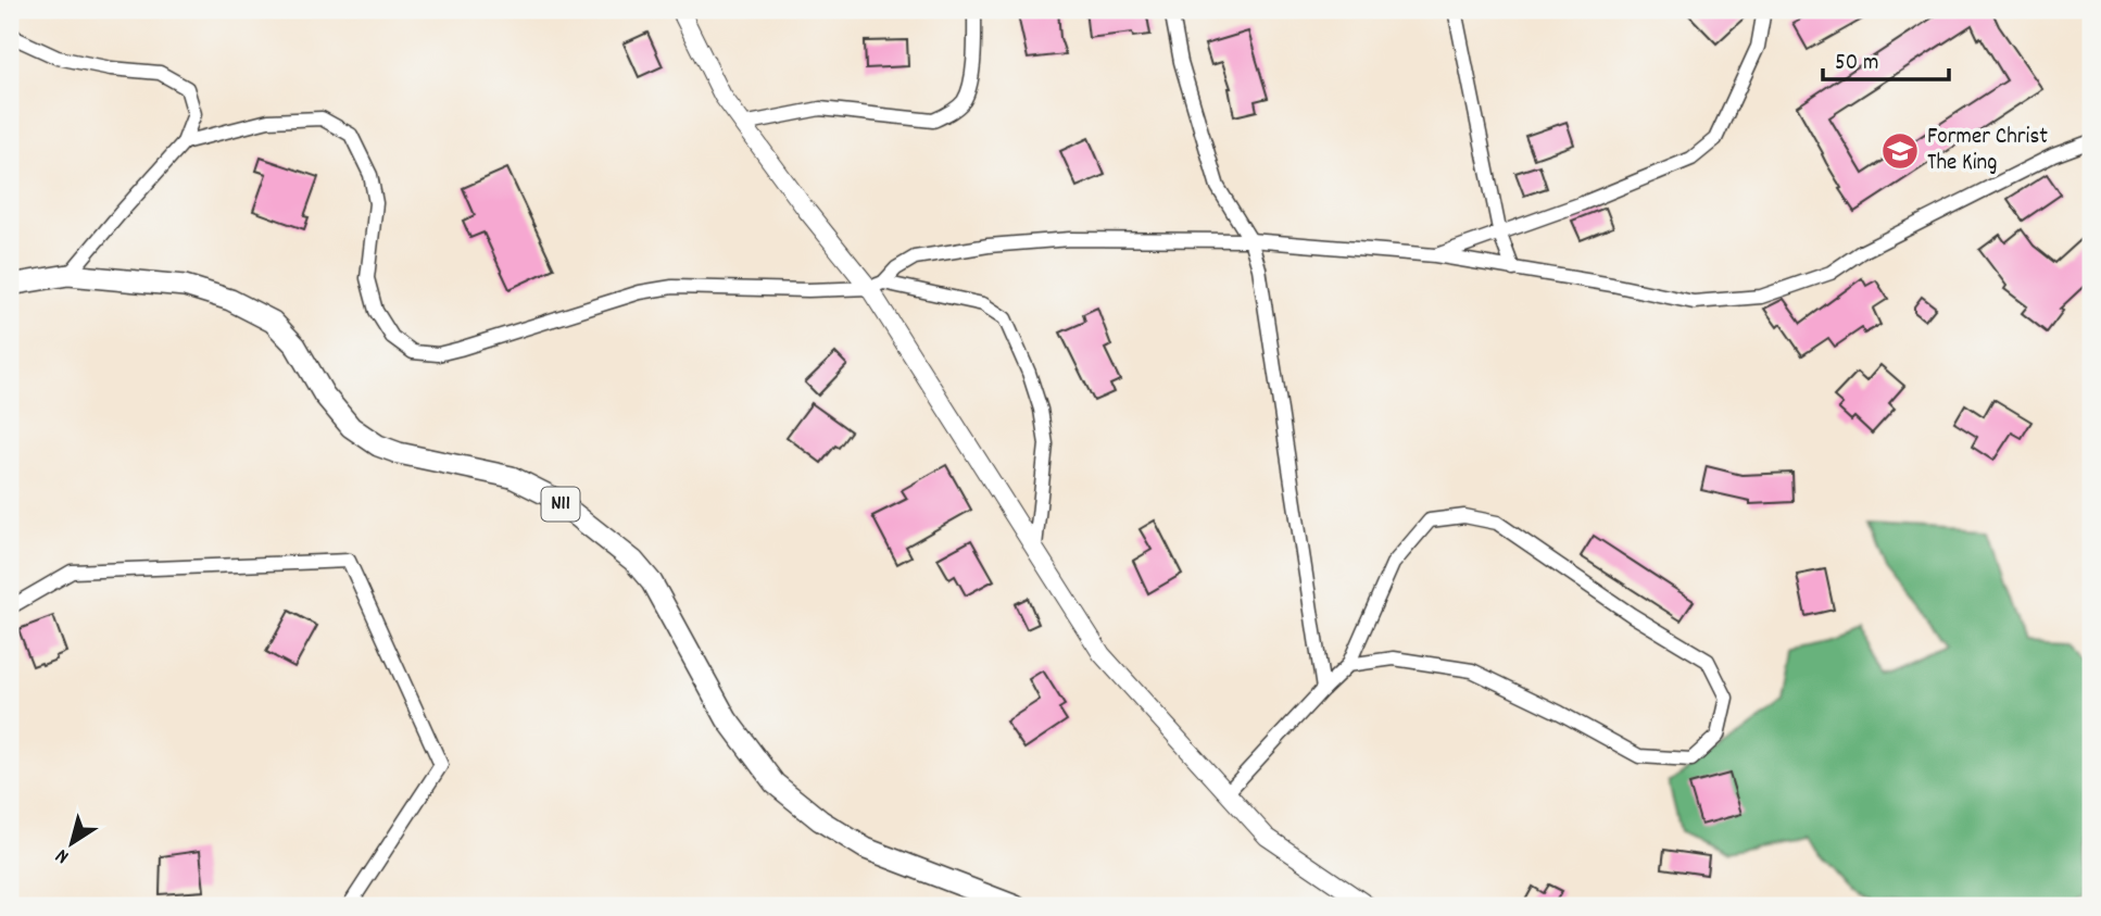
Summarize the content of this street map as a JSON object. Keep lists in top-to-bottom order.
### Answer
{
  "streets": {
    "highway": ["N11"]
  },
  "places": {
    "school or university": ["Former Christ The King"]
  },
  "scale_bar": "50 m",
  "north": "bottom left"
}
